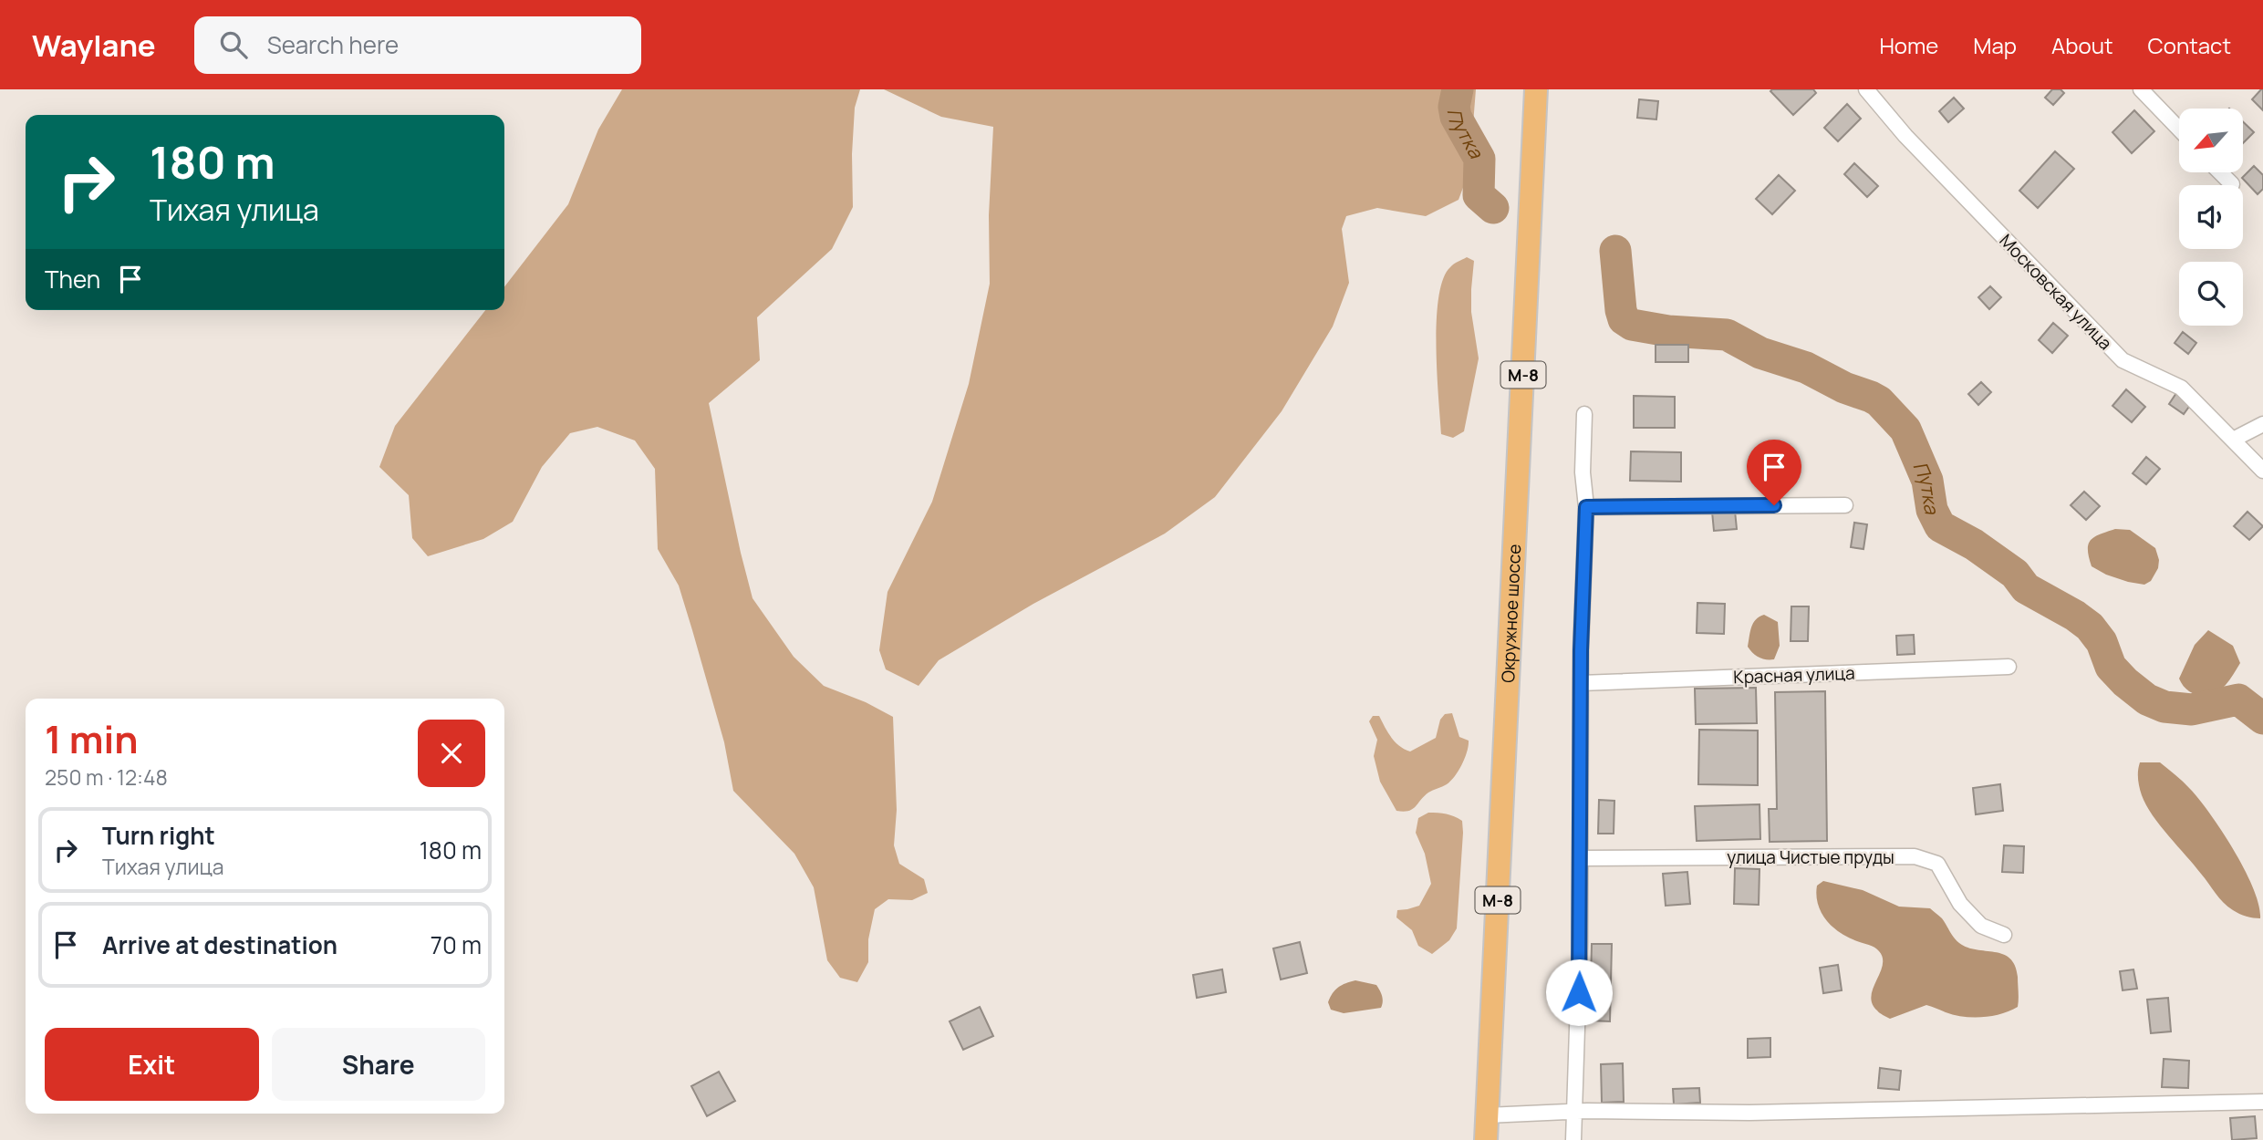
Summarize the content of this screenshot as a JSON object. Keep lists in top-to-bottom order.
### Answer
{
  "streets": {
    "main road": ["М-8", "Окружное шоссе"],
    "street": ["Московская улица", "Красная улица", "улица Чистые пруды"]
  },
  "water": ["Путка"],
  "north": "bottom left",
  "page": {
    "header": "Waylane",
    "search": "Search here",
    "nav": [
      "Home",
      "Map",
      "About",
      "Contact"
    ],
    "turn": ["180 m", "Тихая улица"],
    "then": "Then",
    "heading": ["1 min", "250 m · 12:48"],
    "list": [
      {
        "name": "Turn right",
        "note": "Тихая улица",
        "value": "180 m"
      },
      {
        "name": "Arrive at destination",
        "value": "70 m"
      }
    ],
    "buttons": ["Exit", "Share"]
  }
}
